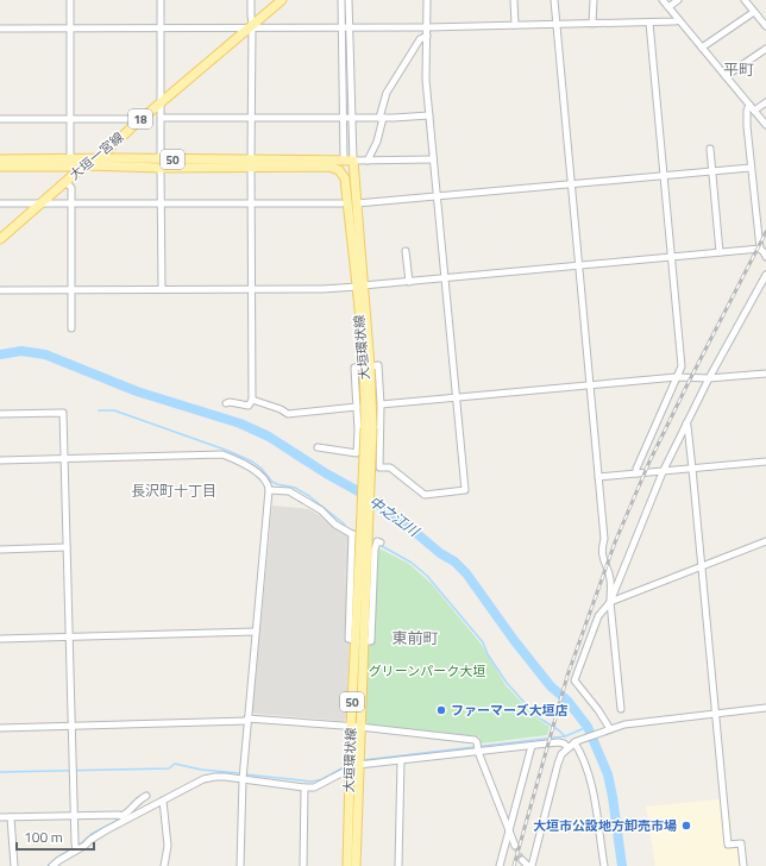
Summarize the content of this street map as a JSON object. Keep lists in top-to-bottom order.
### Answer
{
  "streets": {
    "main road": [
      "18",
      "大垣一宮線",
      "50",
      "大垣環状線"
    ]
  },
  "crossings": [
    ["大垣一宮線", "50"],
    ["50", "大垣環状線"]
  ],
  "districts": ["平町", "長沢町十丁目", "東前町"],
  "water": ["中之江川"],
  "parks": ["グリーンパーク大垣"],
  "places": ["ファーマーズ大垣店", "大垣市公設地方卸売市場"],
  "scale_bar": "100 m"
}
